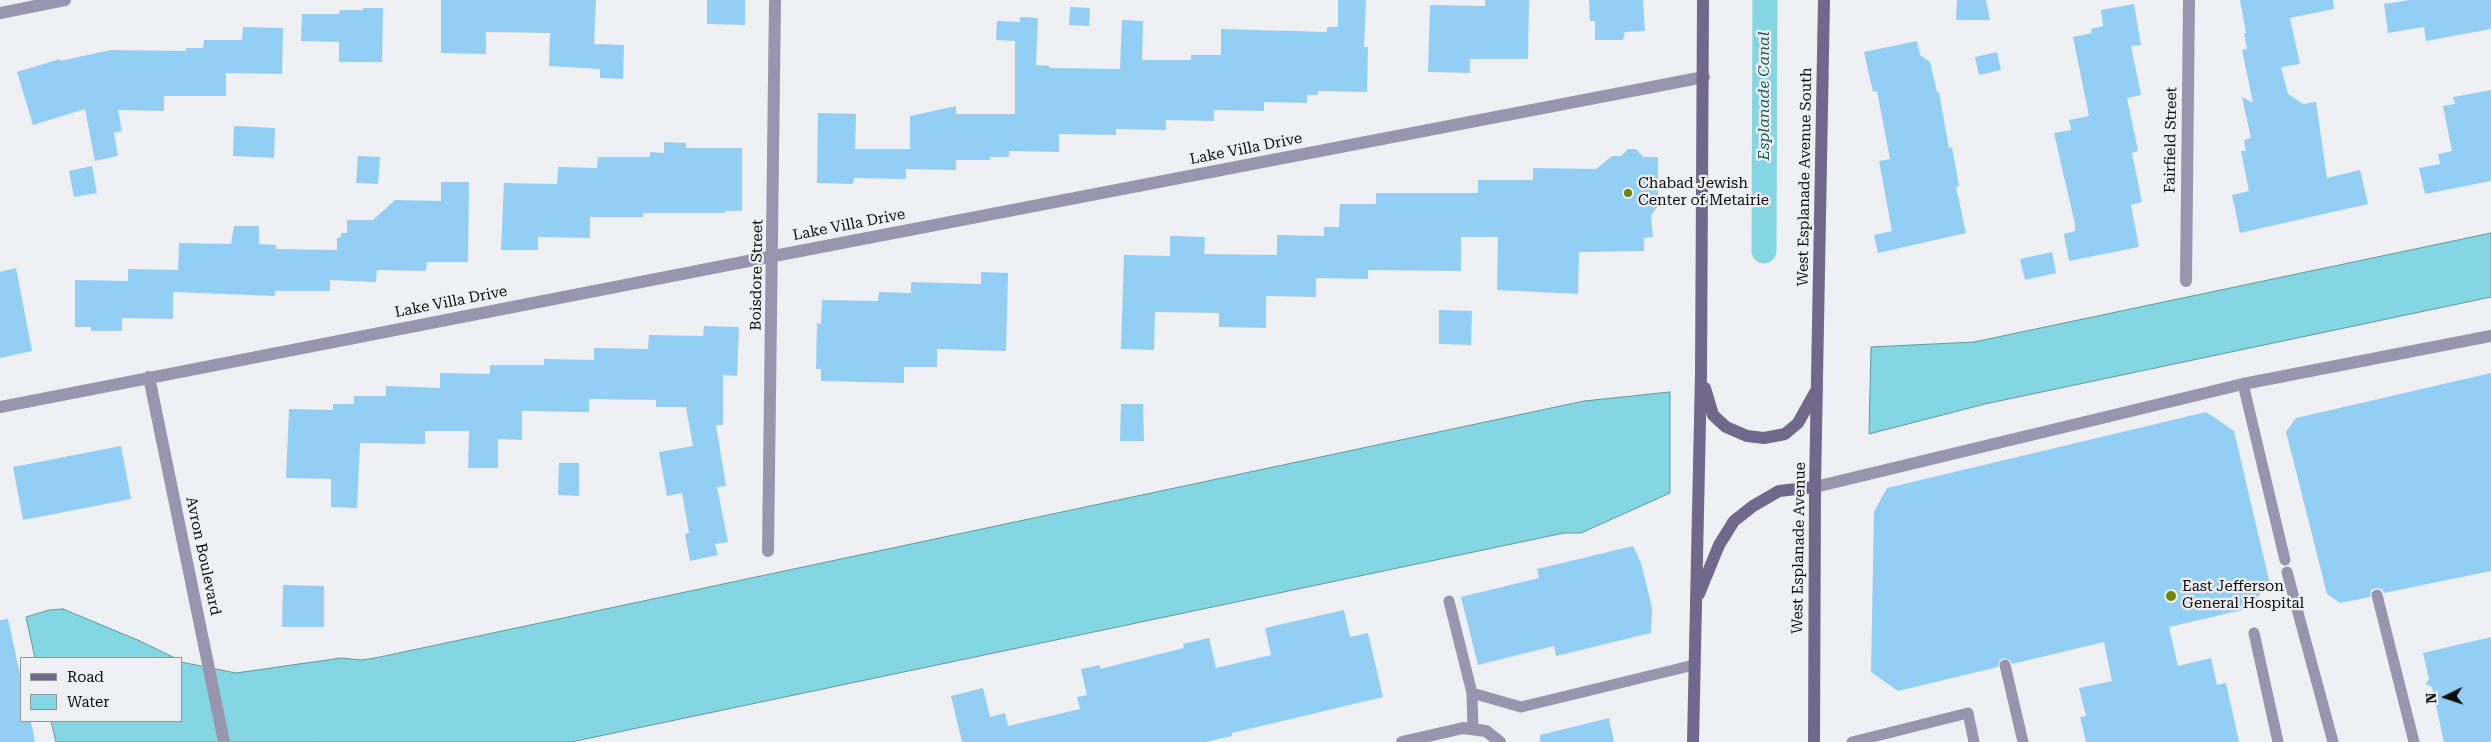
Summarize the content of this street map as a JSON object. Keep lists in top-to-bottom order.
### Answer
{
  "streets": {
    "main road": ["West Esplanade Avenue South", "West Esplanade Avenue"],
    "street": [
      "Fairfield Street",
      "Lake Villa Drive",
      "Boisdore Street",
      "Avron Boulevard"
    ]
  },
  "crossings": [
    ["Lake Villa Drive", "Boisdore Street"],
    ["Lake Villa Drive", "Avron Boulevard"],
    ["West Esplanade Avenue South", "West Esplanade Avenue"]
  ],
  "water": ["Esplanade Canal"],
  "places": ["Chabad Jewish Center of Metairie", "East Jefferson General Hospital"],
  "legend": ["Road", "Water"],
  "north": "left"
}
